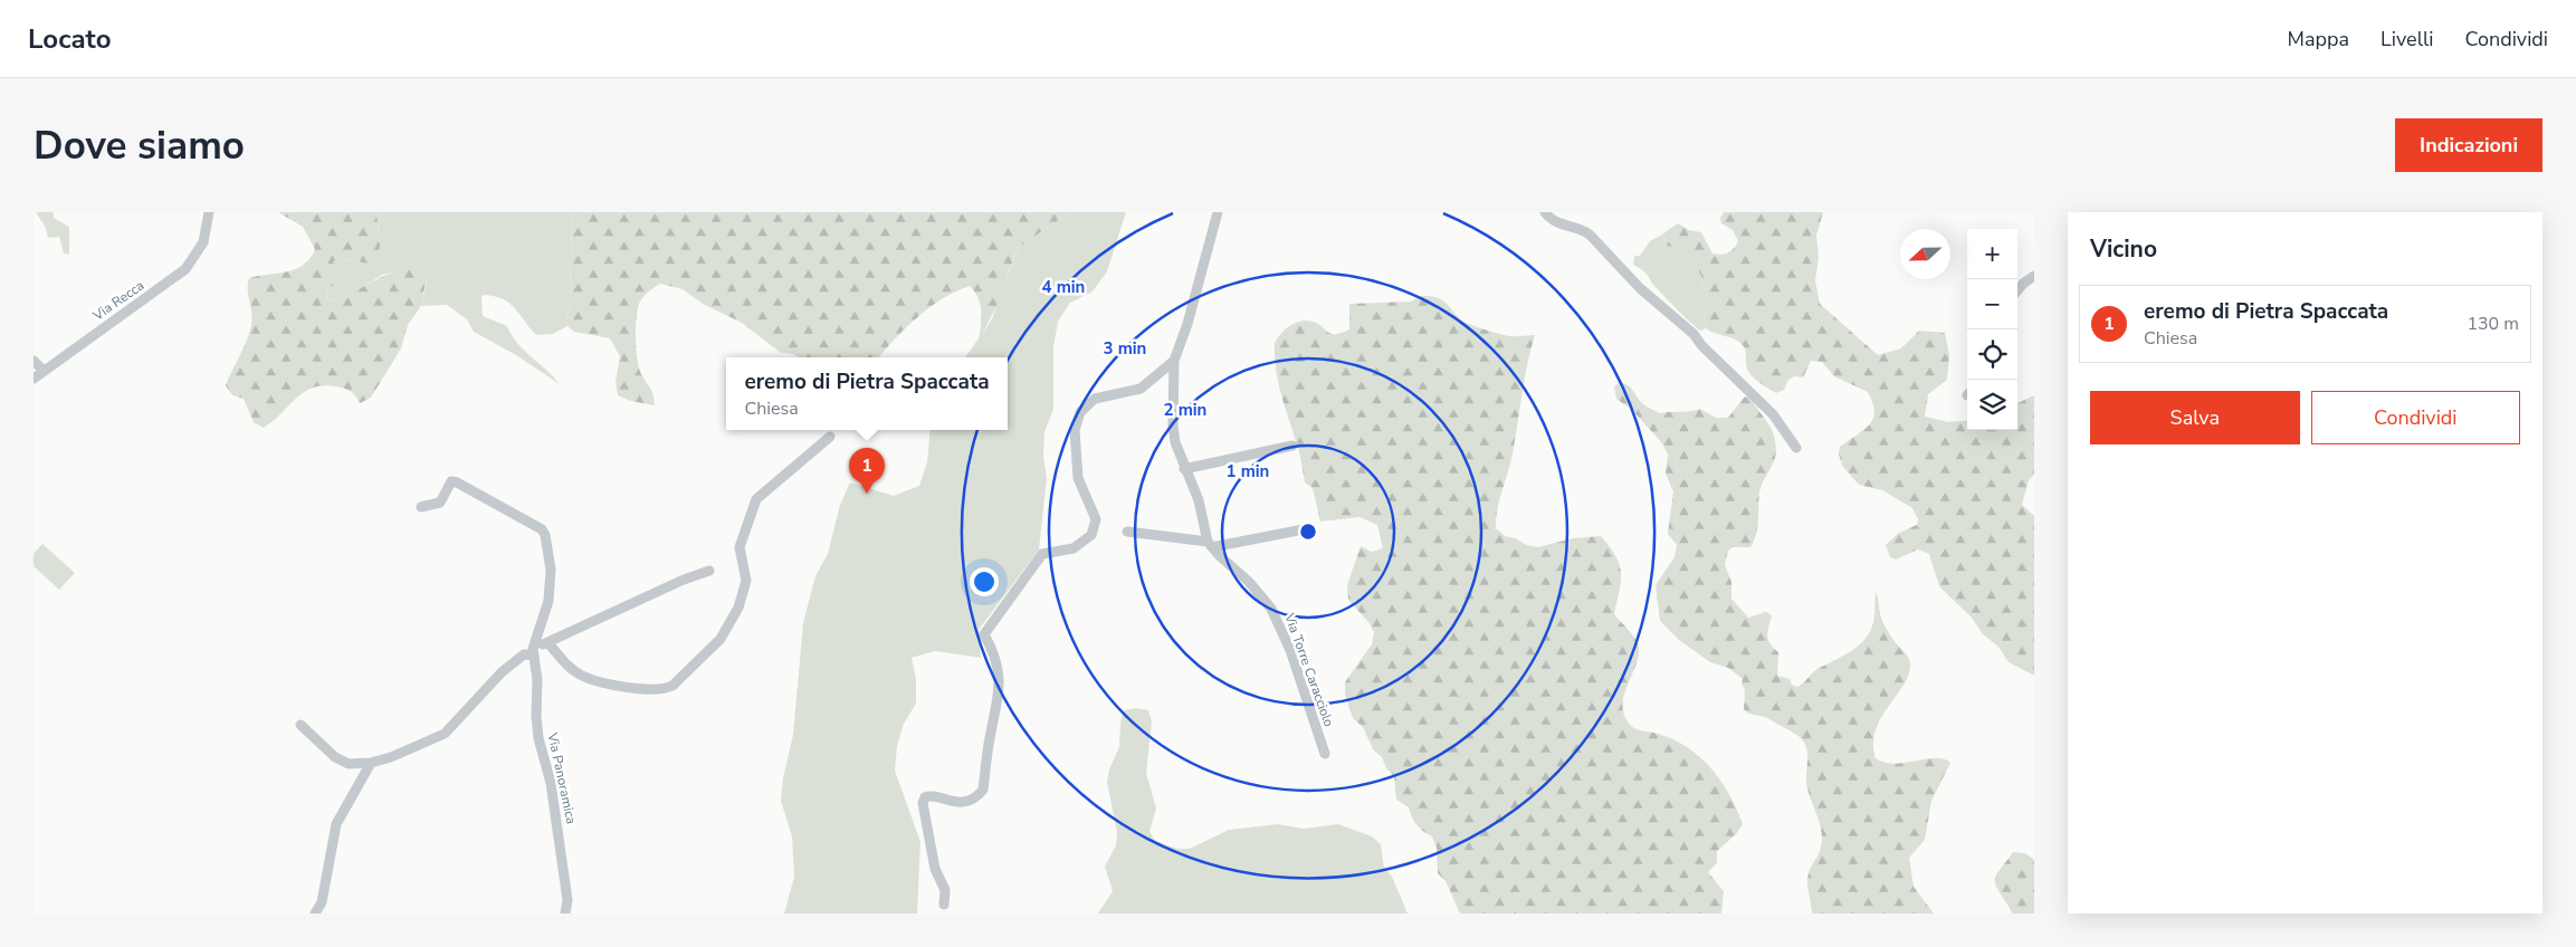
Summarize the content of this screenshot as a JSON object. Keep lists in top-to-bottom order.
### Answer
{
  "streets": {
    "street": ["Via Recca", "Via Torre Caracciolo", "Via Panoramica"]
  },
  "north": "left",
  "page": {
    "header": "Locato",
    "nav": ["Mappa", "Livelli", "Condividi"],
    "buttons": [
      "Indicazioni",
      ["Salva", "Condividi"]
    ],
    "title": "Dove siamo",
    "heading": "Vicino",
    "map_buttons": ["+", "−"],
    "list": [
      {
        "mark": "1",
        "name": "eremo di Pietra Spaccata",
        "note": "Chiesa",
        "value": "130 m"
      }
    ],
    "popup": ["eremo di Pietra Spaccata", "Chiesa"],
    "pins": "1"
  },
  "rings": [
    "4 min",
    "3 min",
    "2 min",
    "1 min"
  ]
}
